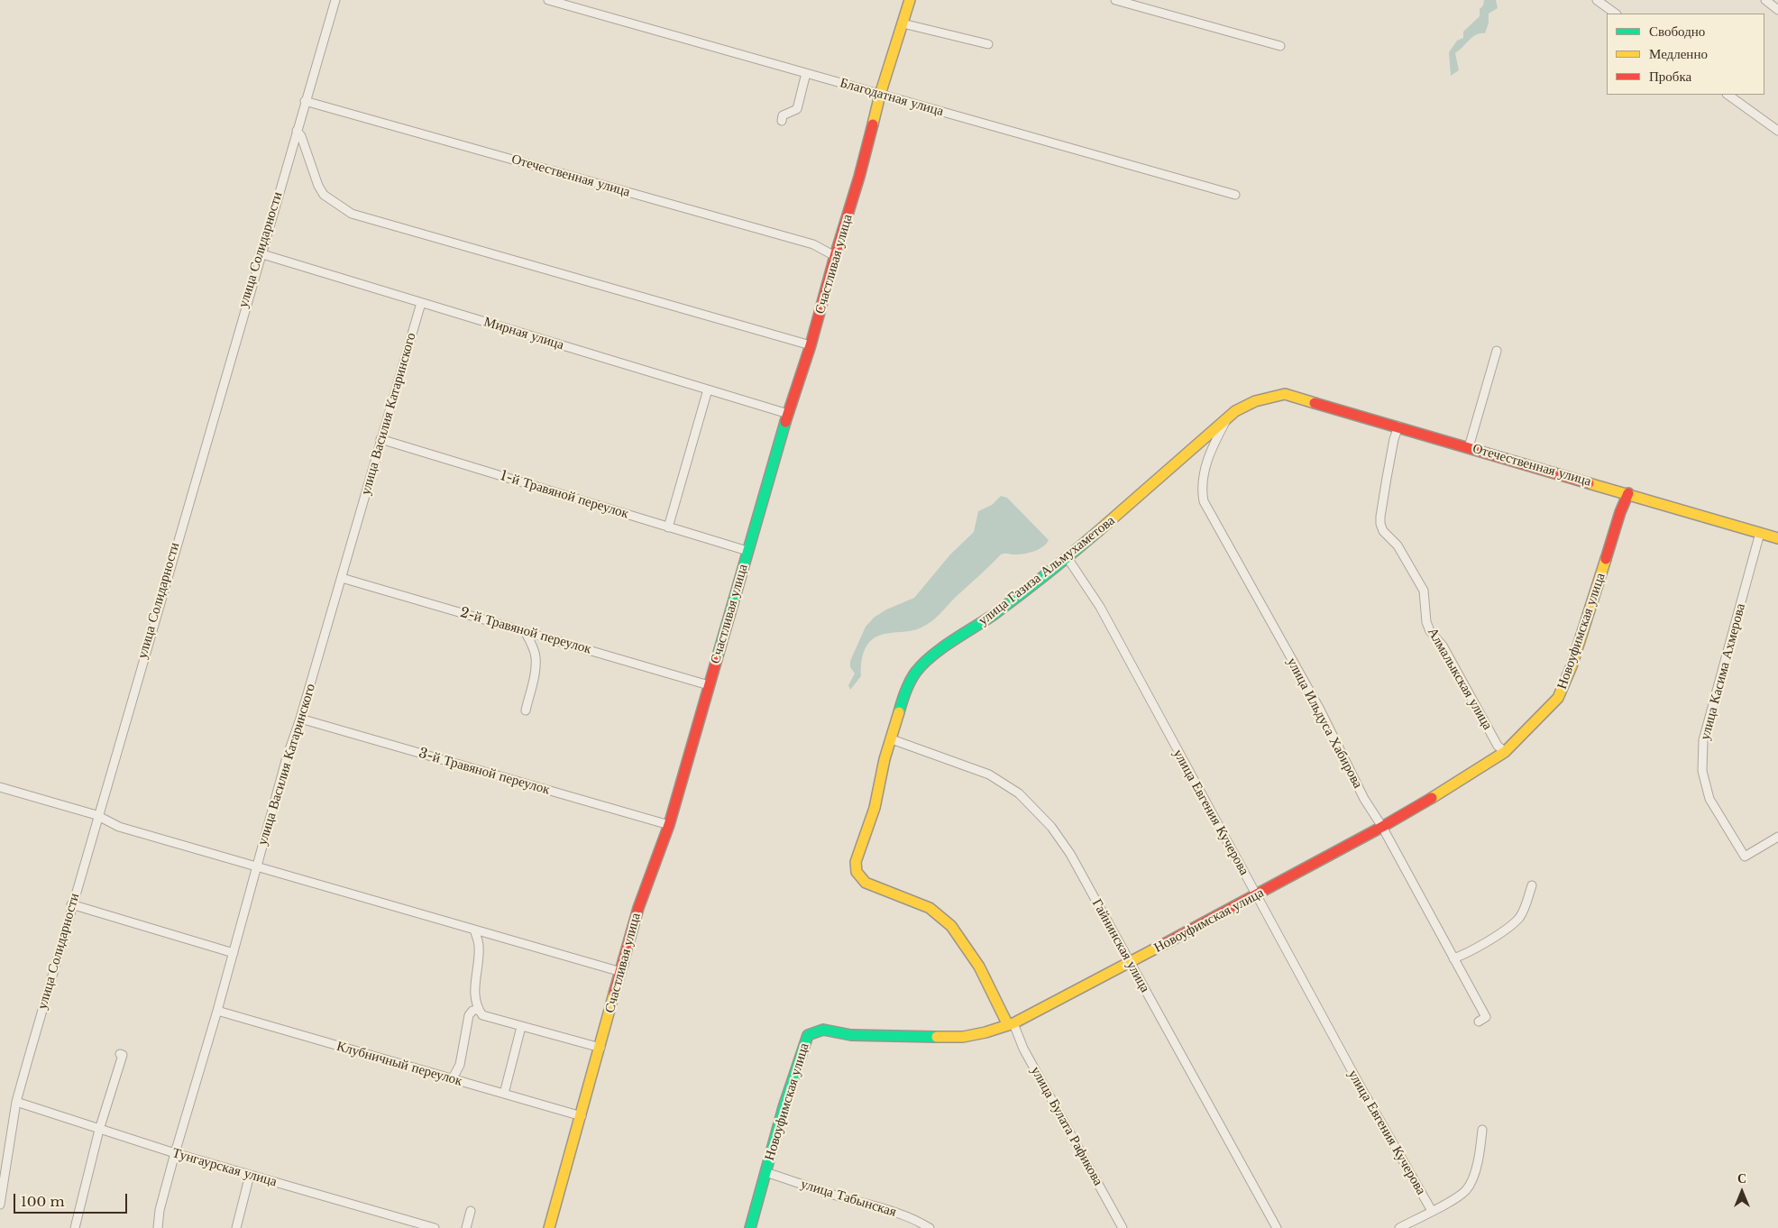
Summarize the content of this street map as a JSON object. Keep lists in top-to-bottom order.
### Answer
{
  "streets": {
    "street": [
      "Благодатная улица",
      "Отечественная улица",
      "улица Солидарности",
      "Счастливая улица",
      "Мирная улица",
      "улица Василия Катаринского",
      "1-й Травяной переулок",
      "улица Газиза Альмухаметова",
      "2-й Травяной переулок",
      "Новоуфимская улица",
      "улица Касима Ахмерова",
      "Алмалыкская улица",
      "улица Ильдуса Хабирова",
      "3-й Травяной переулок",
      "улица Евгения Кучерова",
      "Гайнинская улица",
      "Клубничный переулок",
      "улица Булата Рафикова",
      "Тунгаурская улица",
      "улица Табынская"
    ]
  },
  "crossings": [
    ["Благодатная улица", "Счастливая улица"],
    ["Отечественная улица", "улица Солидарности"],
    ["Отечественная улица", "Счастливая улица"],
    ["Отечественная улица", "улица Газиза Альмухаметова"],
    ["Отечественная улица", "Новоуфимская улица"],
    ["Отечественная улица", "улица Касима Ахмерова"],
    ["Отечественная улица", "Алмалыкская улица"],
    ["улица Солидарности", "Мирная улица"],
    ["улица Солидарности", "Тунгаурская улица"],
    ["Счастливая улица", "Мирная улица"],
    ["Счастливая улица", "1-й Травяной переулок"],
    ["Счастливая улица", "2-й Травяной переулок"],
    ["Счастливая улица", "3-й Травяной переулок"],
    ["Счастливая улица", "Клубничный переулок"],
    ["Мирная улица", "улица Василия Катаринского"],
    ["улица Василия Катаринского", "1-й Травяной переулок"],
    ["улица Василия Катаринского", "2-й Травяной переулок"],
    ["улица Василия Катаринского", "3-й Травяной переулок"],
    ["улица Василия Катаринского", "Клубничный переулок"],
    ["улица Василия Катаринского", "Тунгаурская улица"],
    ["улица Газиза Альмухаметова", "улица Ильдуса Хабирова"],
    ["улица Газиза Альмухаметова", "улица Евгения Кучерова"],
    ["улица Газиза Альмухаметова", "Гайнинская улица"],
    ["улица Газиза Альмухаметова", "улица Булата Рафикова"],
    ["Новоуфимская улица", "Алмалыкская улица"],
    ["Новоуфимская улица", "улица Ильдуса Хабирова"],
    ["Новоуфимская улица", "улица Евгения Кучерова"],
    ["Новоуфимская улица", "Гайнинская улица"],
    ["Новоуфимская улица", "улица Булата Рафикова"],
    ["Новоуфимская улица", "улица Табынская"],
    ["Гайнинская улица", "улица Булата Рафикова"]
  ],
  "legend": ["Свободно", "Медленно", "Пробка"],
  "scale_bar": "100 m",
  "north": "top"
}
